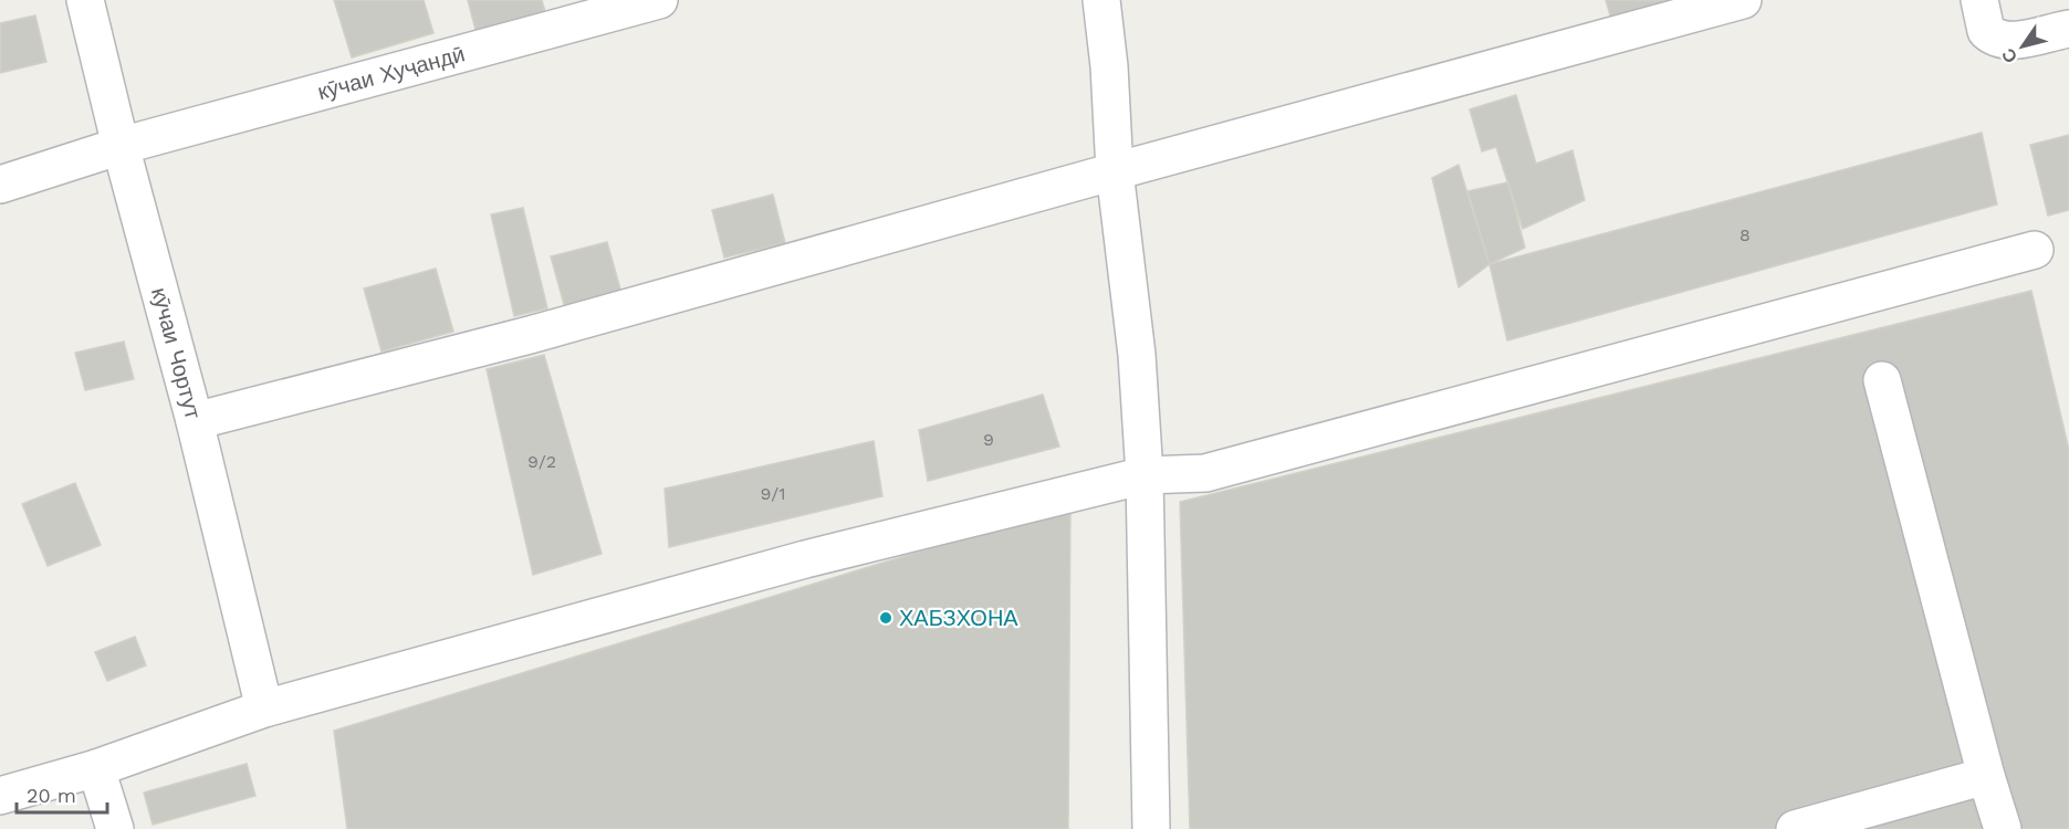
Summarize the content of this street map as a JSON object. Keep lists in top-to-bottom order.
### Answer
{
  "streets": {
    "street": ["кӯчаи Хуҷандӣ", "кӯчаи Чортут"]
  },
  "crossings": [
    ["кӯчаи Хуҷандӣ", "кӯчаи Чортут"]
  ],
  "places": ["ХАБЗХОНА"],
  "house_numbers": [
    "8",
    "9",
    "9/2",
    "9/1"
  ],
  "scale_bar": "20 m",
  "north": "bottom left"
}
